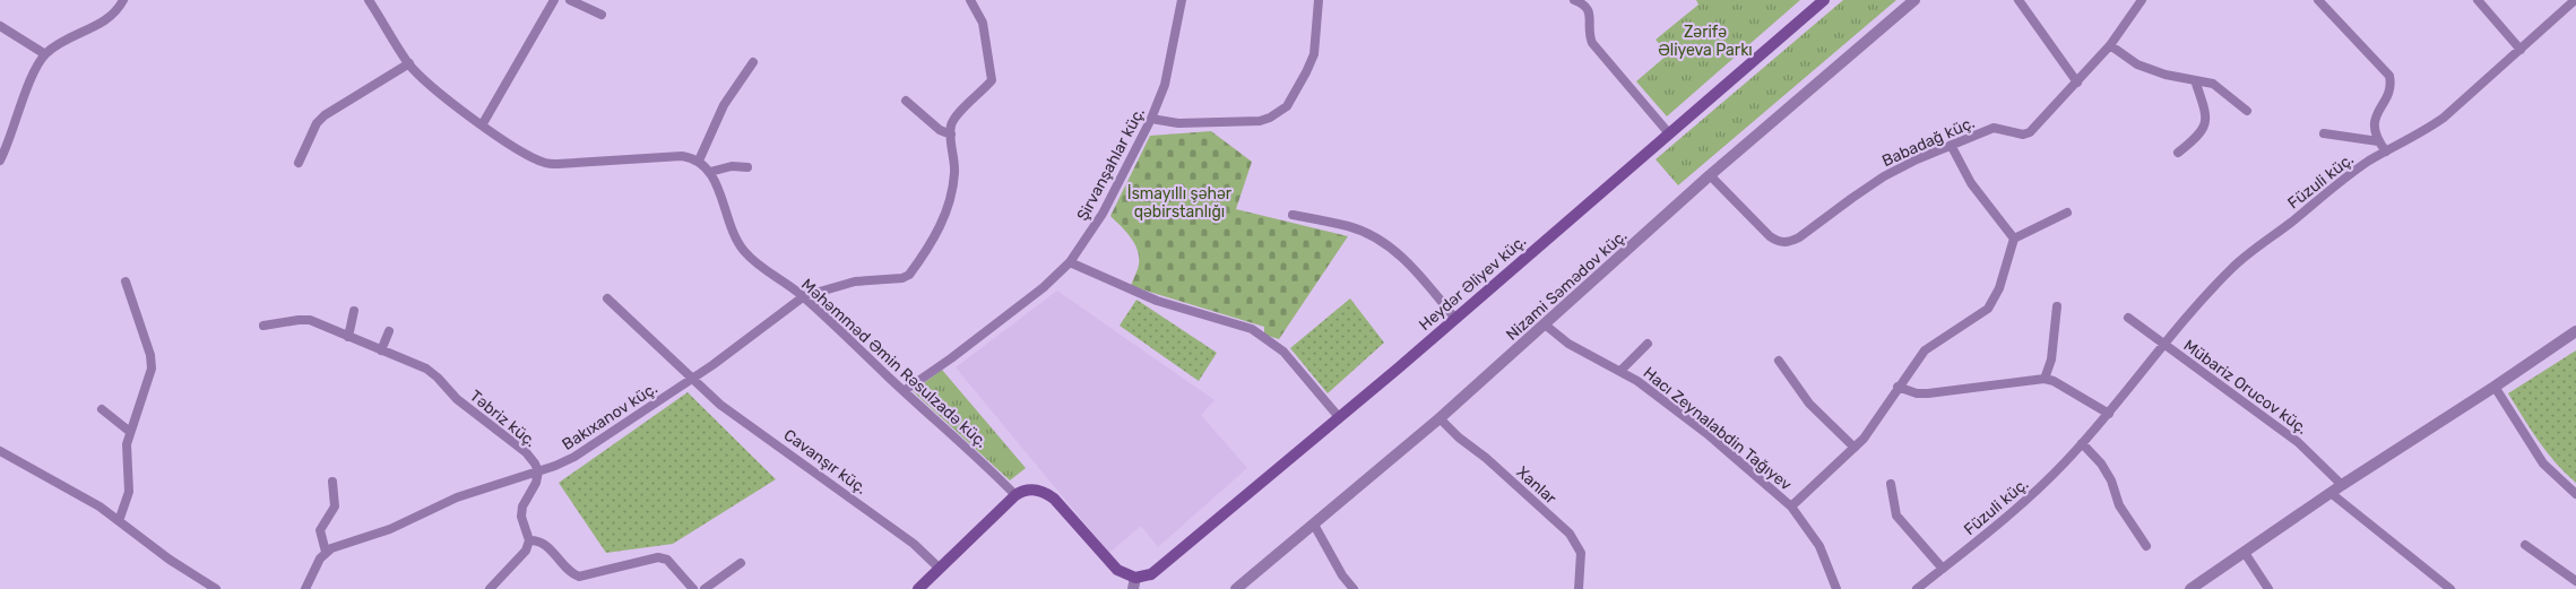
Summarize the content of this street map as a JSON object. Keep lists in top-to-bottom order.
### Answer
{
  "streets": {
    "main road": ["Heydər Əliyev küç."],
    "street": [
      "Babadağ küç.",
      "Şirvanşahlar küç.",
      "Füzuli küç.",
      "Nizami Səmədov küç.",
      "Məhəmməd Əmin Rəsulzadə küç.",
      "Mübariz Orucov küç.",
      "Bakıxanov küç.",
      "Təbriz küç.",
      "Hacı Zeynalabdin Tağıyev",
      "Cavanşır küç.",
      "Xanlar"
    ]
  },
  "crossings": [
    ["Babadağ küç.", "Nizami Səmədov küç."],
    ["Şirvanşahlar küç.", "Məhəmməd Əmin Rəsulzadə küç."],
    ["Füzuli küç.", "Mübariz Orucov küç."],
    ["Nizami Səmədov küç.", "Hacı Zeynalabdin Tağıyev"],
    ["Nizami Səmədov küç.", "Xanlar"],
    ["Məhəmməd Əmin Rəsulzadə küç.", "Bakıxanov küç."],
    ["Bakıxanov küç.", "Təbriz küç."],
    ["Bakıxanov küç.", "Cavanşır küç."]
  ],
  "parks": ["Zərifə Əliyeva Parkı", "İsmayıllı şəhər qəbirstanlığı"]
}
